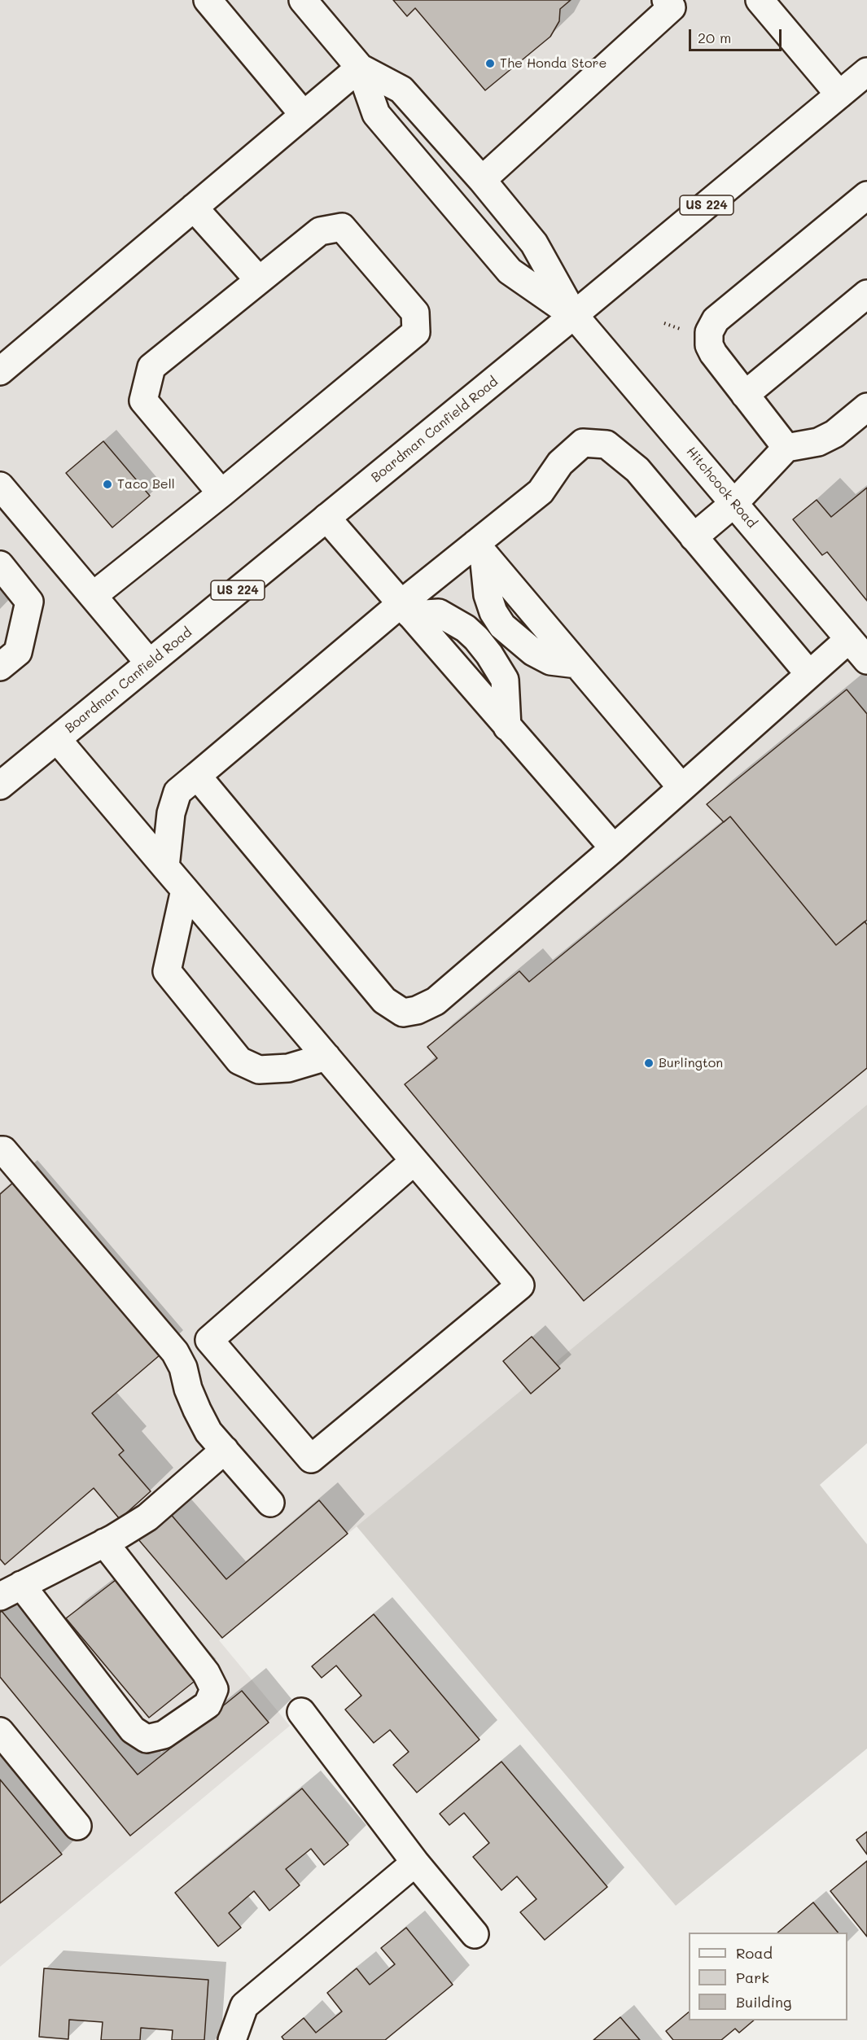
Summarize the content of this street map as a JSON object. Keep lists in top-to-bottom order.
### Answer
{
  "streets": {
    "main road": ["US 224", "Boardman Canfield Road", "Hitchcock Road"]
  },
  "crossings": [
    ["Boardman Canfield Road", "Hitchcock Road"]
  ],
  "places": ["The Honda Store", "Taco Bell", "Burlington"],
  "legend": ["Road", "Park", "Building"],
  "scale_bar": "20 m"
}
